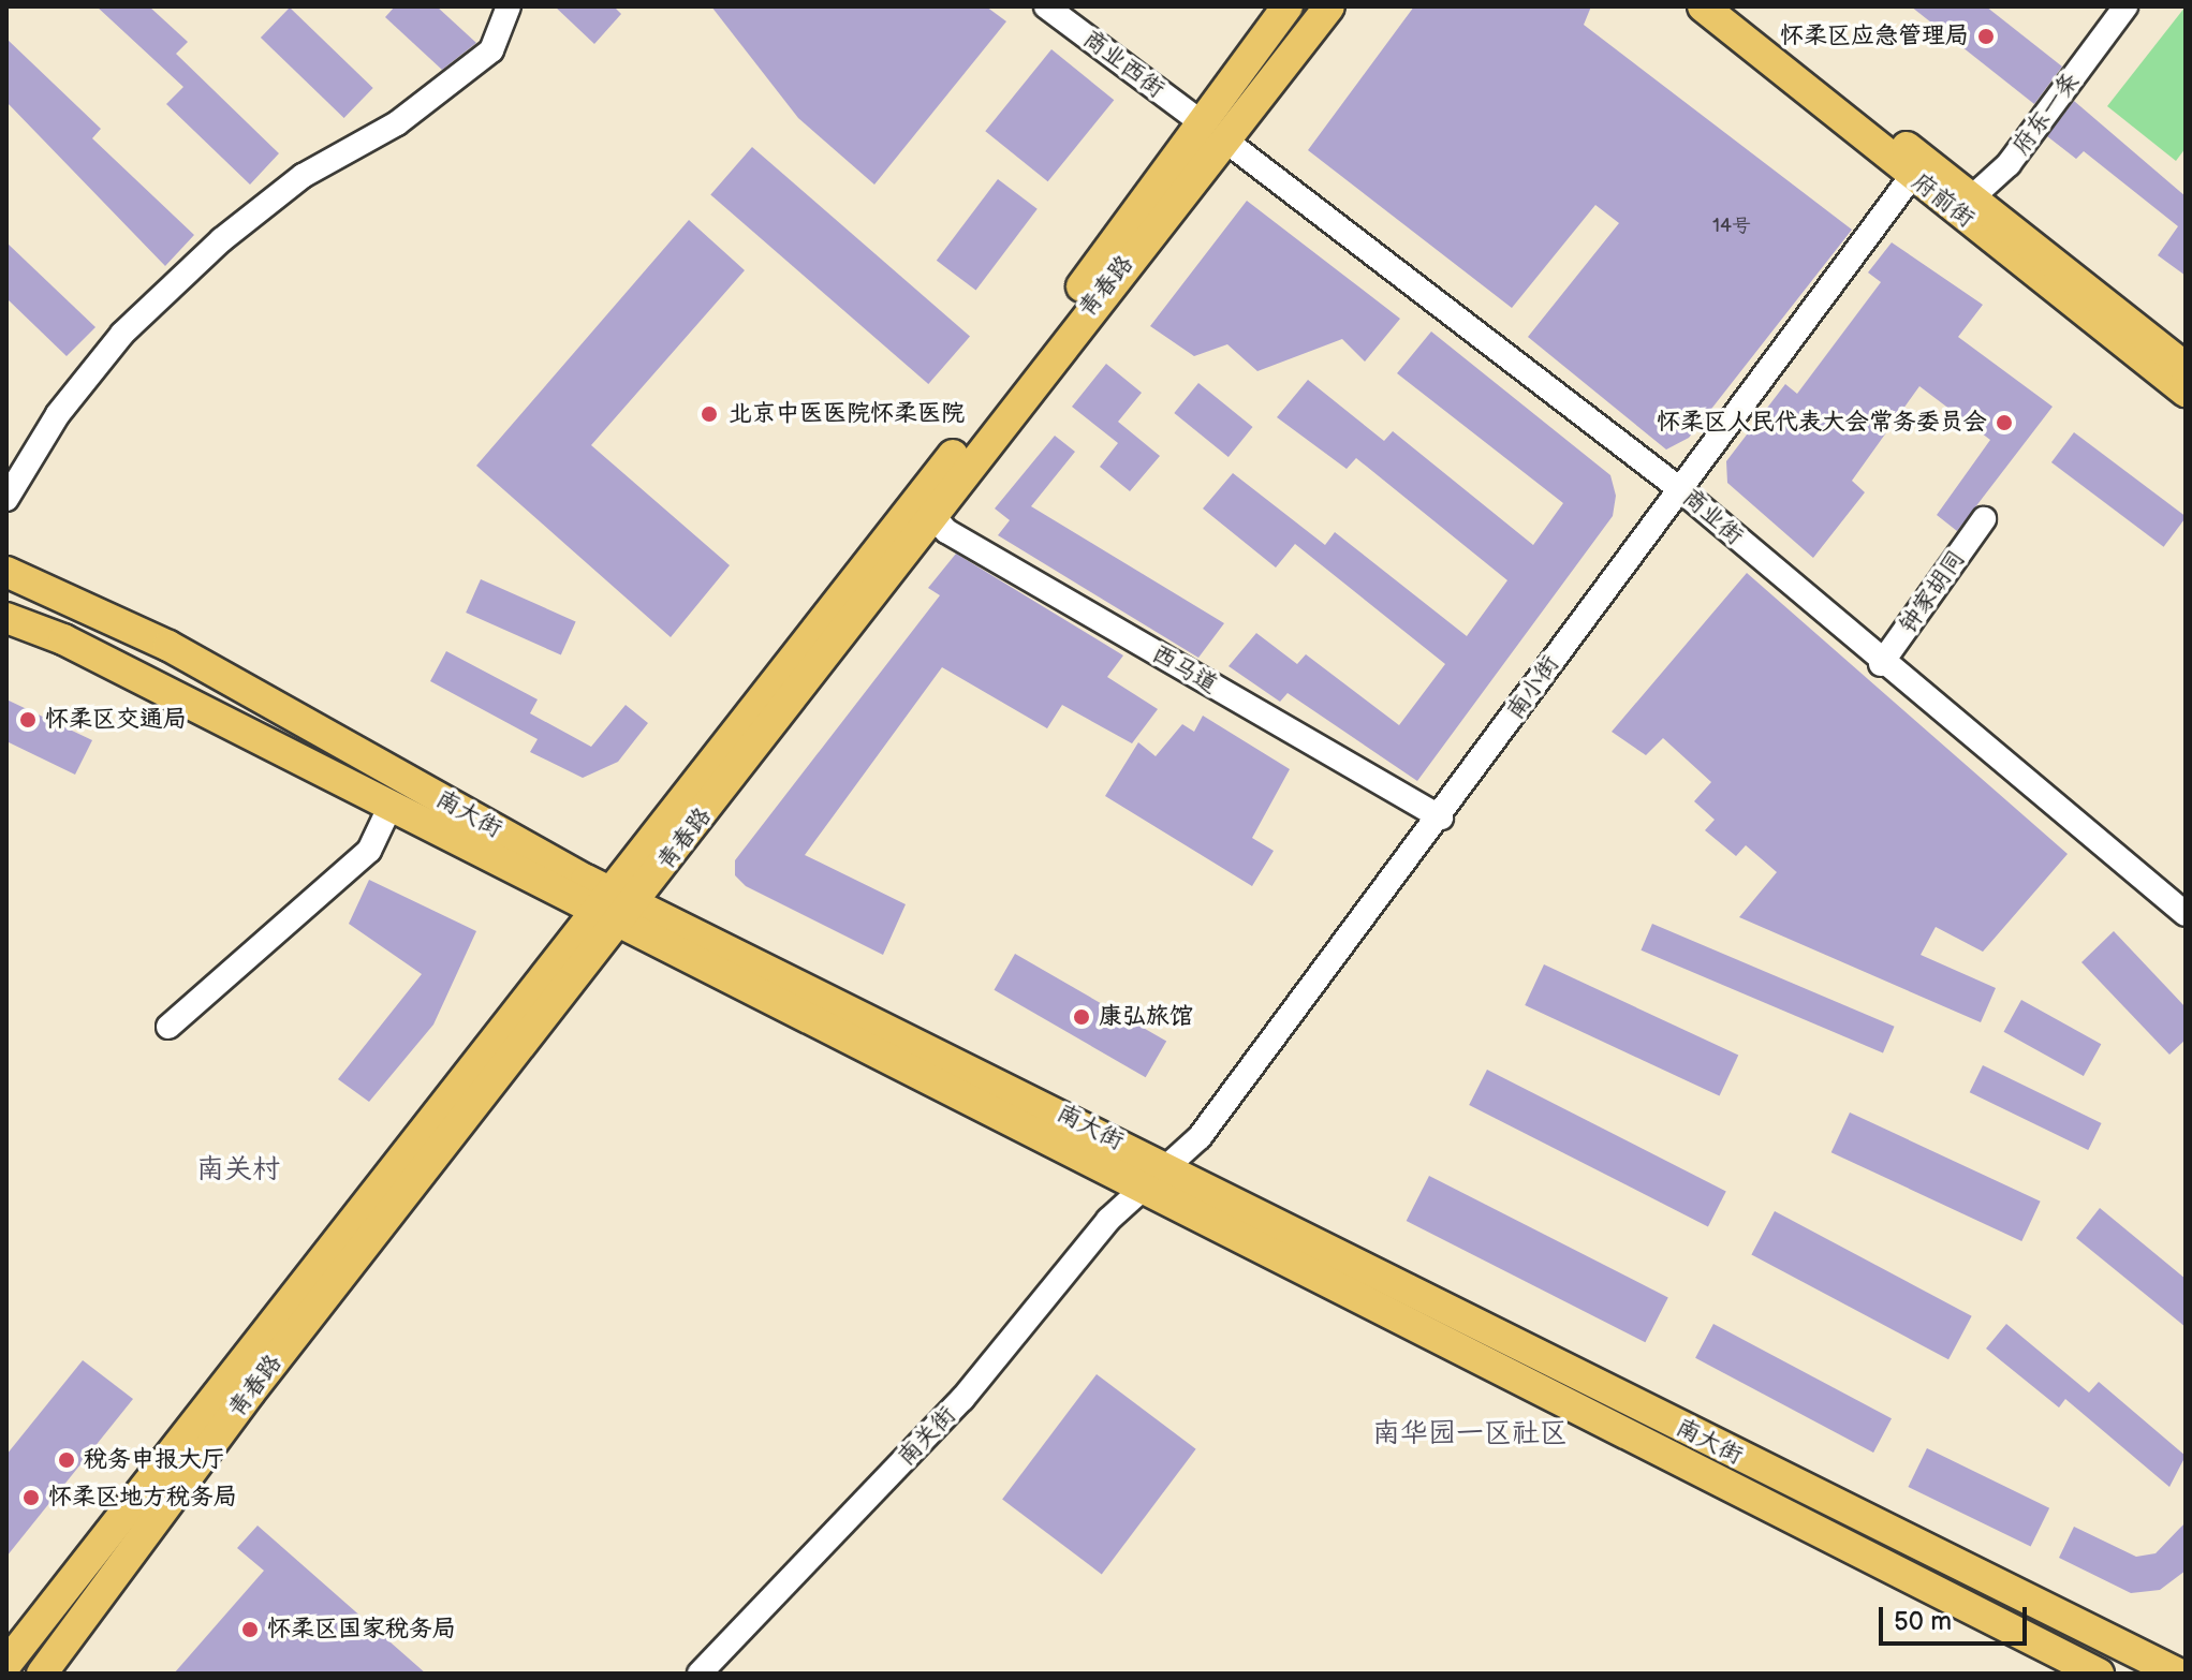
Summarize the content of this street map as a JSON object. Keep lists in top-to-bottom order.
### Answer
{
  "streets": {
    "main road": ["府前街", "青春路", "南大街"],
    "street": [
      "商业西街",
      "府东一条",
      "商业街",
      "钟家胡同",
      "西马道",
      "南小街",
      "南关街"
    ]
  },
  "crossings": [
    ["商业西街", "青春路"],
    ["府东一条", "府前街"],
    ["府前街", "南小街"],
    ["青春路", "商业街"],
    ["青春路", "西马道"],
    ["青春路", "南大街"],
    ["商业街", "钟家胡同"],
    ["商业街", "南小街"],
    ["西马道", "南小街"],
    ["南小街", "南大街"],
    ["南小街", "南关街"],
    ["南大街", "南关街"]
  ],
  "districts": ["南关村", "南华园一区社区"],
  "places": [
    "怀柔区应急管理局",
    "北京中医医院怀柔医院",
    "怀柔区人民代表大会常务委员会",
    "怀柔区交通局",
    "康弘旅馆",
    "税务申报大厅",
    "怀柔区地方税务局",
    "怀柔区国家税务局"
  ],
  "house_numbers": ["14号"],
  "scale_bar": "50 m"
}
